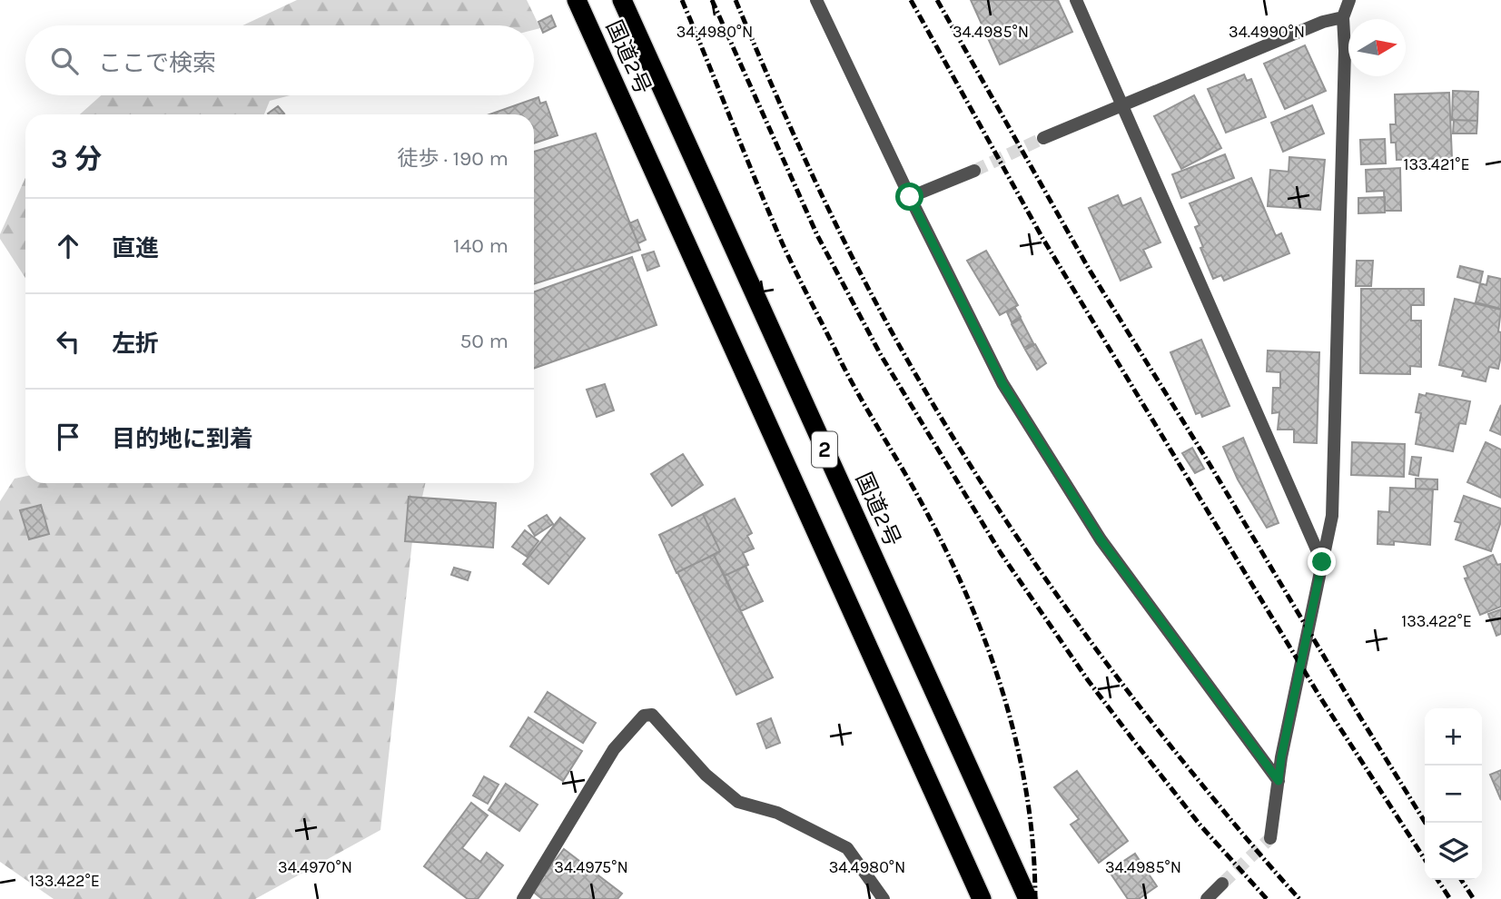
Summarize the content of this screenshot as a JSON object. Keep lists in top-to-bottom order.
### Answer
{
  "streets": {
    "highway": ["国道2号", "2"]
  },
  "north": "right",
  "page": {
    "search": "ここで検索",
    "heading": ["3 分", "徒歩 · 190 m"],
    "list": [
      ["直進", "140 m"],
      ["左折", "50 m"],
      "目的地に到着"
    ],
    "map_buttons": ["+", "−"]
  },
  "coordinates": [
    "34.4980°N",
    "34.4985°N",
    "34.4990°N",
    "133.421°E",
    "133.422°E",
    "34.4970°N",
    "34.4975°N"
  ]
}
